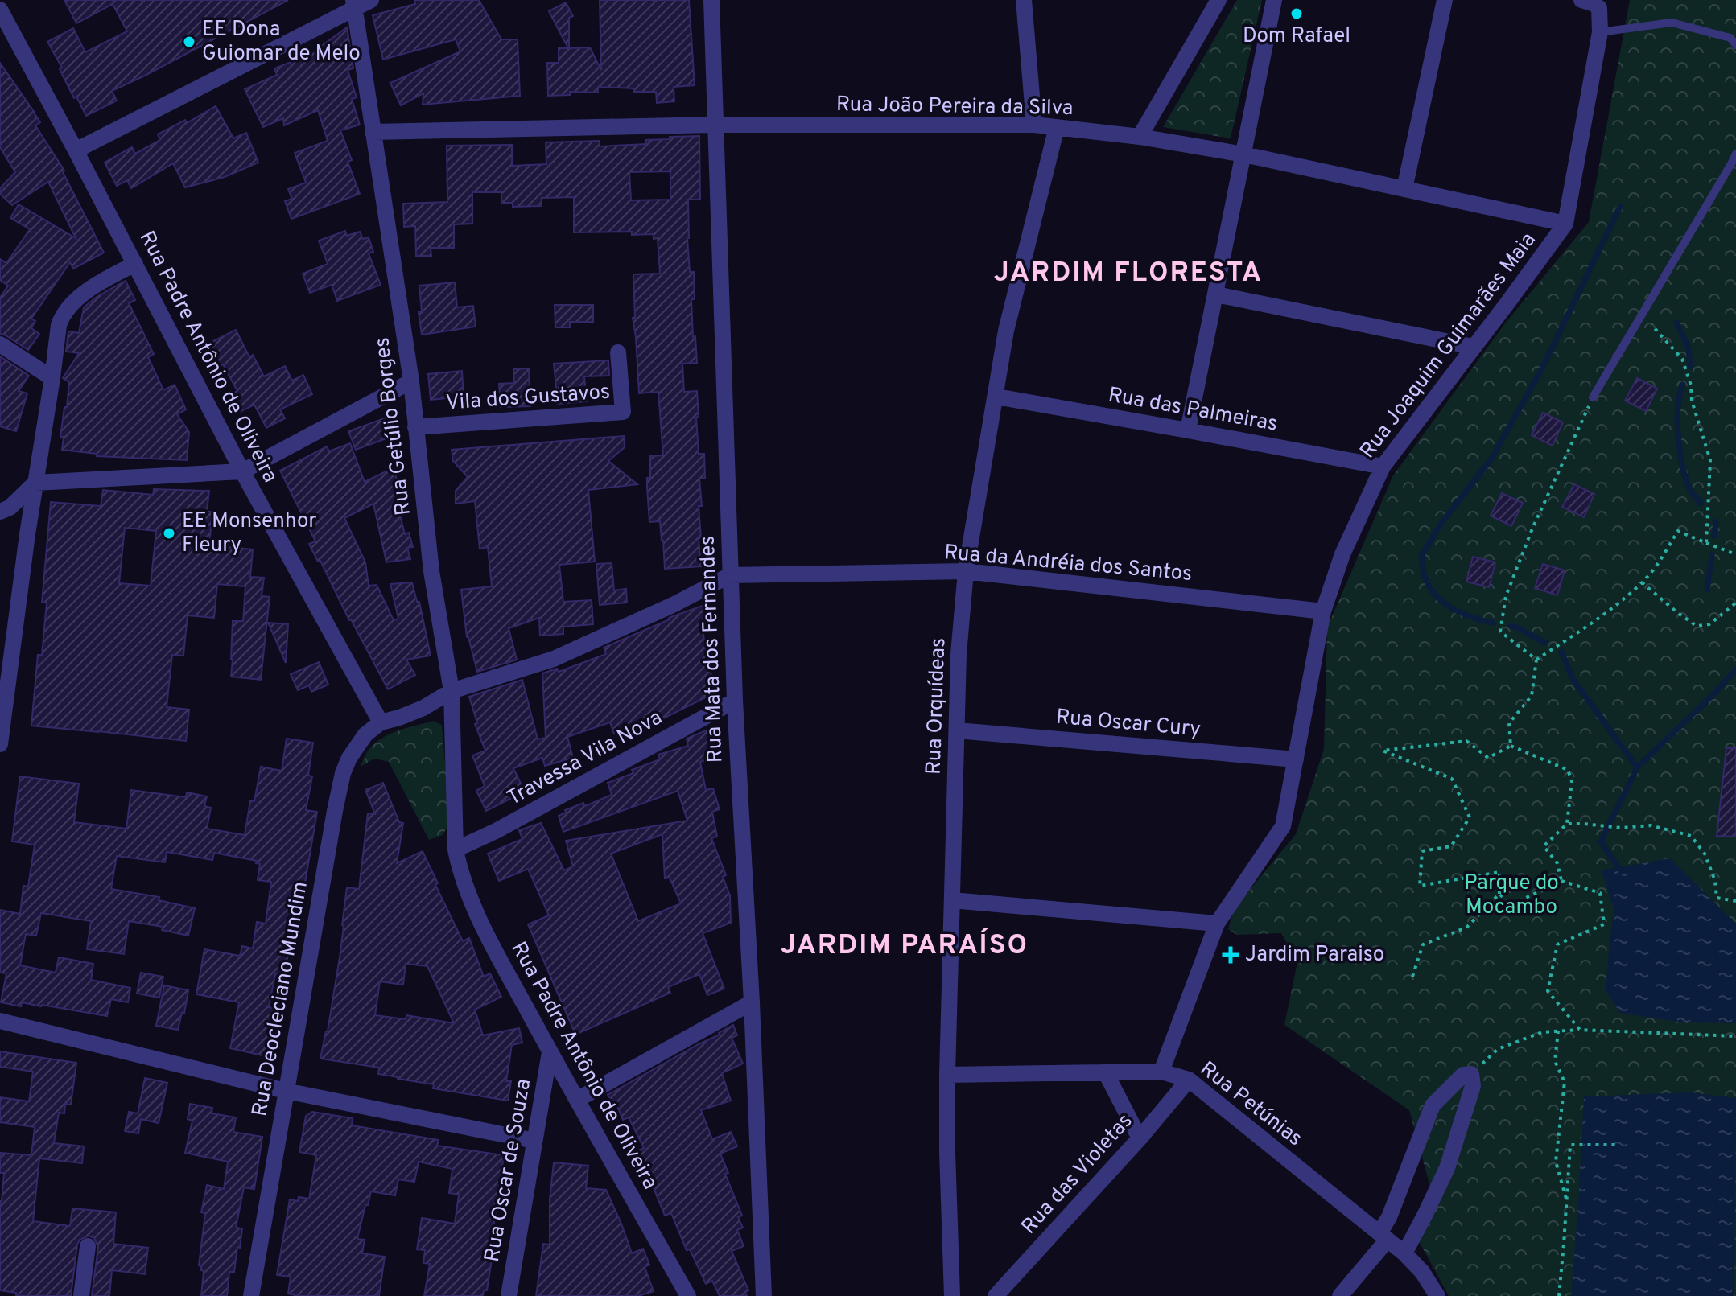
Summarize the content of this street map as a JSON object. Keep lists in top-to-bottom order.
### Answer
{
  "streets": {
    "street": [
      "Rua João Pereira da Silva",
      "Rua Joaquim Guimarães Maia",
      "Rua Padre Antônio de Oliveira",
      "Vila dos Gustavos",
      "Rua das Palmeiras",
      "Rua Getúlio Borges",
      "Rua da Andréia dos Santos",
      "Rua Mata dos Fernandes",
      "Rua Orquídeas",
      "Rua Oscar Cury",
      "Travessa Vila Nova",
      "Rua Deocleciano Mundim",
      "Rua Petúnias",
      "Rua Oscar de Souza",
      "Rua das Violetas"
    ]
  },
  "crossings": [
    ["Rua João Pereira da Silva", "Rua Joaquim Guimarães Maia"],
    ["Rua João Pereira da Silva", "Rua Getúlio Borges"],
    ["Rua João Pereira da Silva", "Rua Mata dos Fernandes"],
    ["Rua João Pereira da Silva", "Rua Orquídeas"],
    ["Rua Joaquim Guimarães Maia", "Rua das Palmeiras"],
    ["Rua Joaquim Guimarães Maia", "Rua da Andréia dos Santos"],
    ["Rua Joaquim Guimarães Maia", "Rua Oscar Cury"],
    ["Rua Joaquim Guimarães Maia", "Rua Petúnias"],
    ["Rua Padre Antônio de Oliveira", "Rua Getúlio Borges"],
    ["Rua Padre Antônio de Oliveira", "Travessa Vila Nova"],
    ["Rua Padre Antônio de Oliveira", "Rua Deocleciano Mundim"],
    ["Rua Padre Antônio de Oliveira", "Rua Oscar de Souza"],
    ["Vila dos Gustavos", "Rua Getúlio Borges"],
    ["Rua das Palmeiras", "Rua Orquídeas"],
    ["Rua Getúlio Borges", "Travessa Vila Nova"],
    ["Rua da Andréia dos Santos", "Rua Mata dos Fernandes"],
    ["Rua da Andréia dos Santos", "Rua Orquídeas"],
    ["Rua Mata dos Fernandes", "Travessa Vila Nova"],
    ["Rua Orquídeas", "Rua Oscar Cury"],
    ["Rua Orquídeas", "Rua Petúnias"],
    ["Rua Petúnias", "Rua das Violetas"]
  ],
  "districts": ["JARDIM FLORESTA", "JARDIM PARAÍSO"],
  "parks": ["Parque do Mocambo"],
  "places": {
    "other": ["Dom Rafael", "EE Dona Guiomar de Melo", "EE Monsenhor Fleury"],
    "health": ["Jardim Paraiso"]
  }
}
